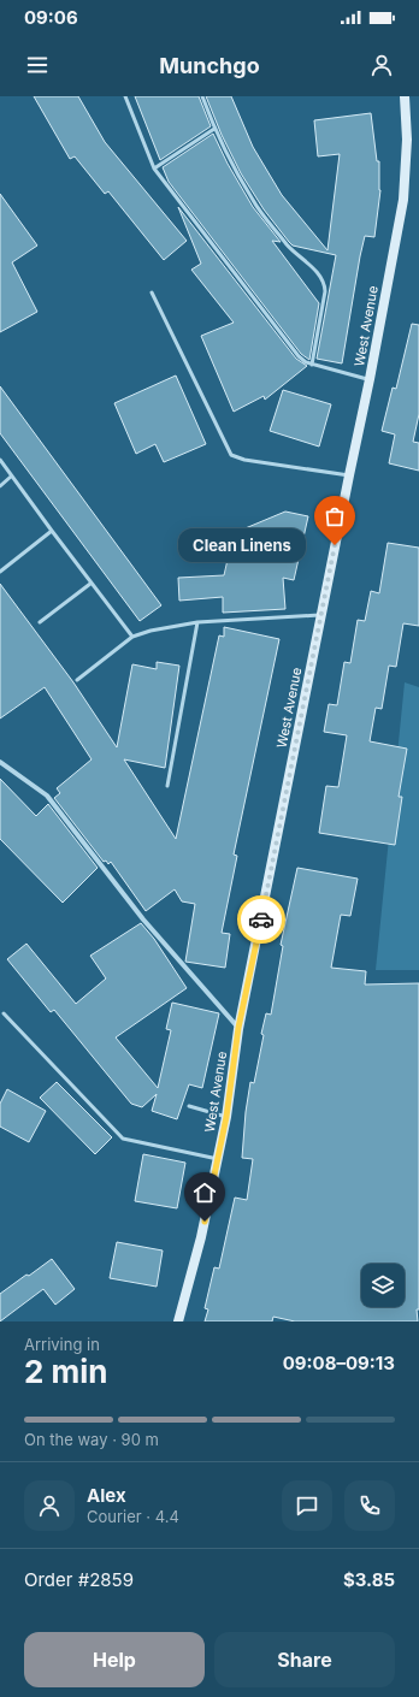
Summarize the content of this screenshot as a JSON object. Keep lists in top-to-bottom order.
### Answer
{
  "streets": {
    "main road": ["West Avenue"]
  },
  "places": ["Clean Linens"],
  "page": {
    "status": "09:06",
    "header": "Munchgo",
    "bubble": "Clean Linens",
    "heading": ["2 min", "Arriving in", "09:08–09:13"],
    "panel": [
      "Alex",
      "Courier · 4.4",
      "Order #2859",
      "$3.85"
    ],
    "bar": "On the way · 90 m",
    "buttons": ["Help", "Share"]
  }
}
